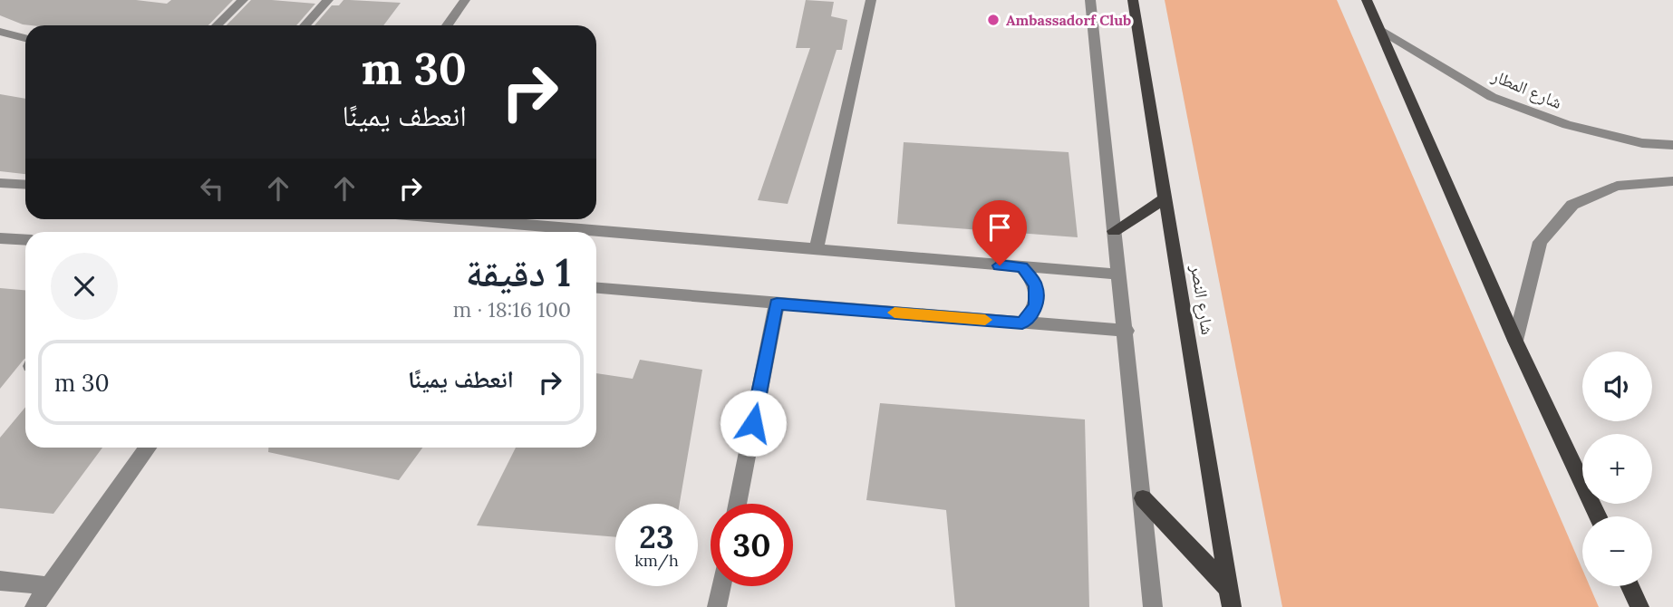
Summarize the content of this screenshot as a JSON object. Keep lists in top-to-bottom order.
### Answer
{
  "streets": {
    "main road": ["شارع النصر"],
    "street": ["شارع المطار"]
  },
  "places": ["Ambassadorf Club"],
  "page": {
    "turn": ["30 m", "انعطف يمينًا"],
    "heading": ["1 دقيقة", "100 m · 18:16"],
    "list": [
      {
        "name": "انعطف يمينًا",
        "value": "30 m"
      }
    ],
    "map_buttons": ["+", "−"],
    "speed": "23 km/h",
    "limit": "30"
  }
}
